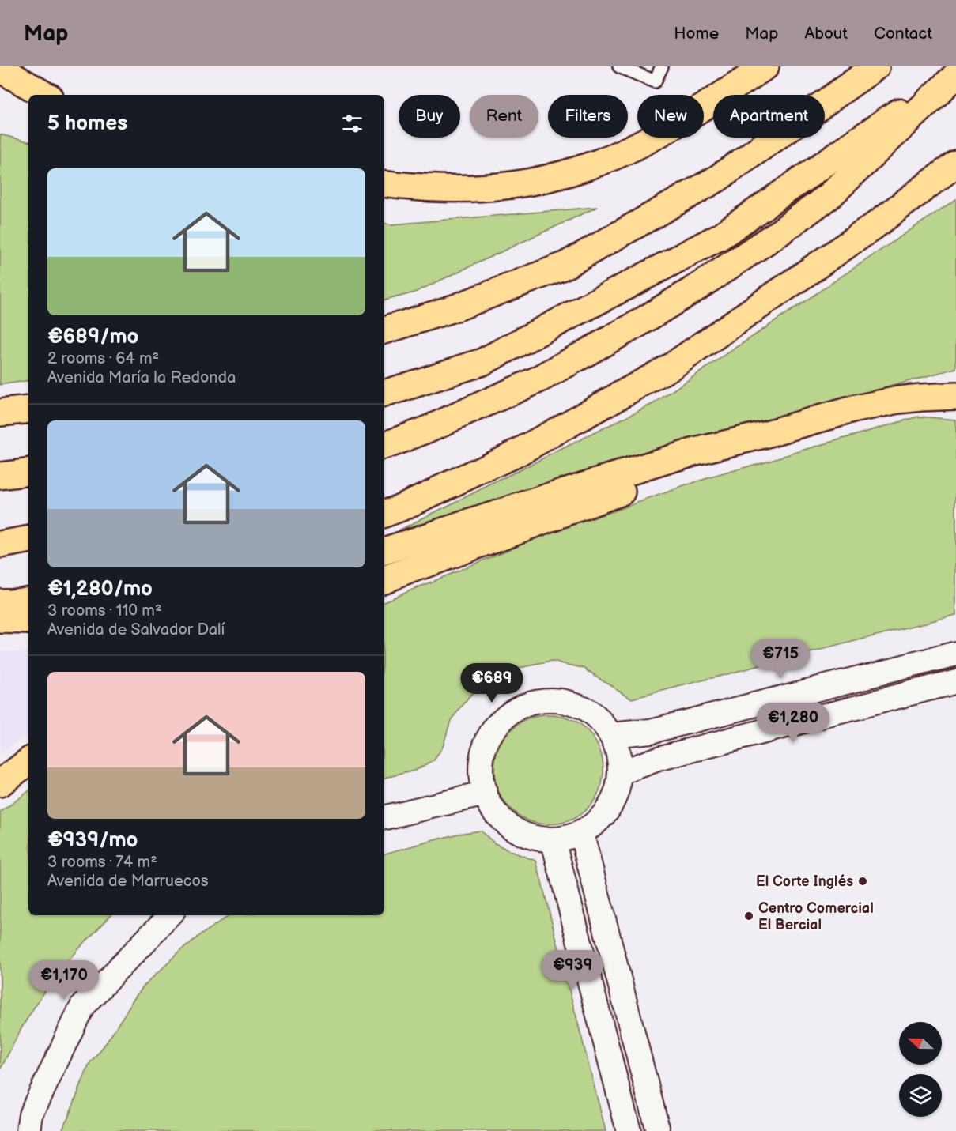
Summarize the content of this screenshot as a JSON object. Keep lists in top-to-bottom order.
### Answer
{
  "places": ["El Corte Inglés", "Centro Comercial El Bercial"],
  "north": "left",
  "page": {
    "header": "Map",
    "nav": [
      "Home",
      "Map",
      "About",
      "Contact"
    ],
    "chip": [
      "Buy",
      "Rent",
      "Filters",
      "New",
      "Apartment"
    ],
    "heading": "5 homes",
    "list": [
      {
        "name": "€689/mo",
        "note": "2 rooms · 64 m² · Avenida María la Redonda"
      },
      {
        "name": "€1,280/mo",
        "note": "3 rooms · 110 m² · Avenida de Salvador Dalí"
      },
      {
        "name": "€939/mo",
        "note": "3 rooms · 74 m² · Avenida de Marruecos"
      }
    ],
    "price": [
      "€715",
      "€689",
      "€1,280",
      "€939",
      "€1,170"
    ]
  }
}
